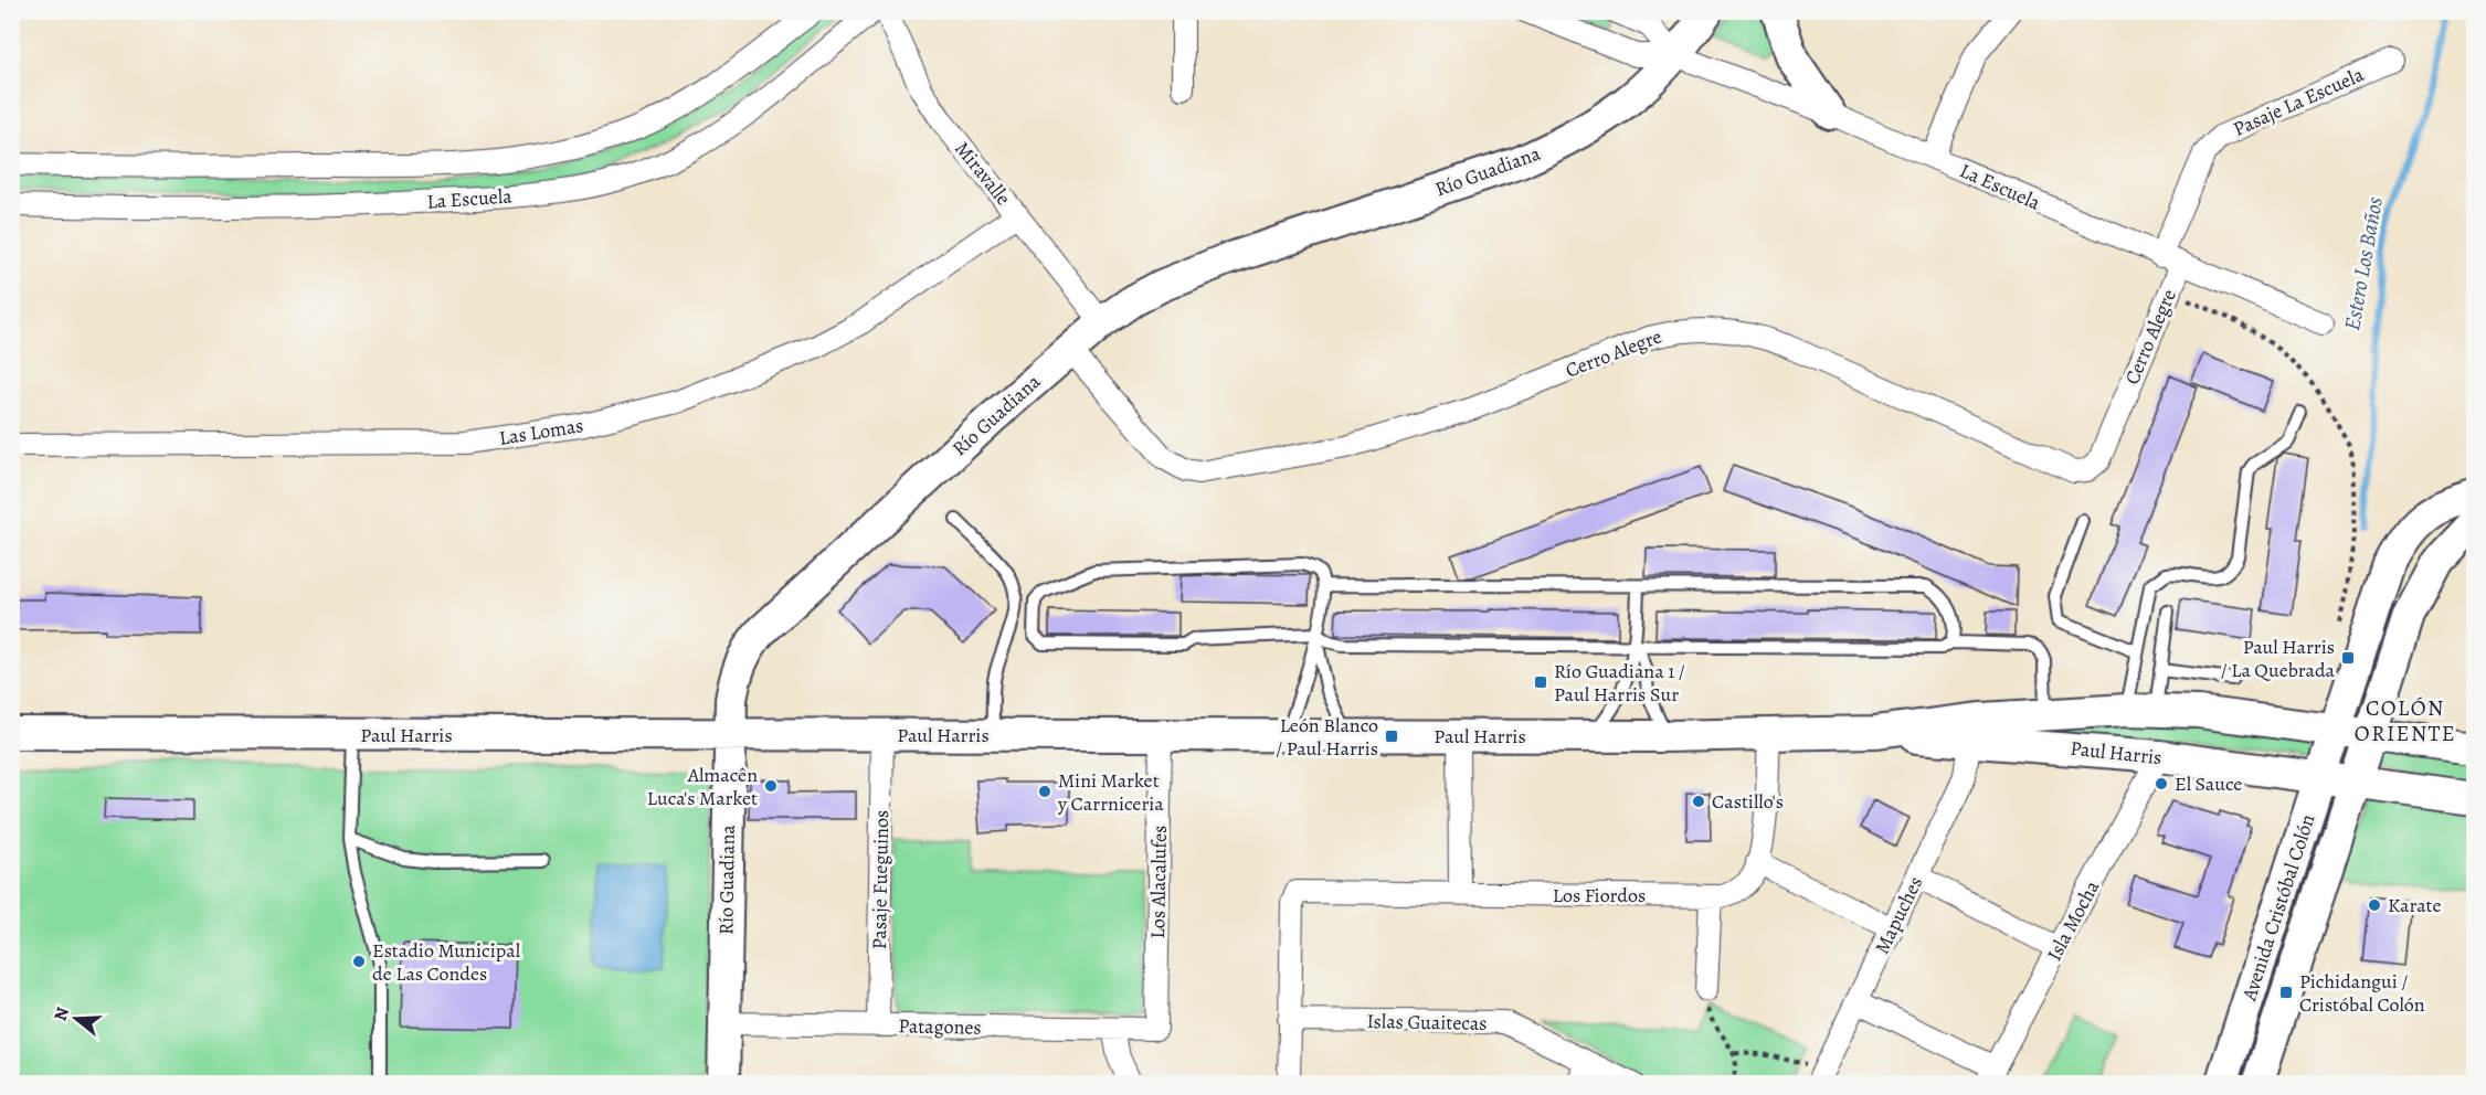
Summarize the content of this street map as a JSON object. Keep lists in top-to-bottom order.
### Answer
{
  "streets": {
    "street": [
      "Pasaje La Escuela",
      "Río Guadiana",
      "Miravalle",
      "La Escuela",
      "Cerro Alegre",
      "Las Lomas",
      "Paul Harris",
      "Pasaje Fueguinos",
      "Los Alacalufes",
      "Los Fiordos",
      "Avenida Cristóbal Colón",
      "Mapuches",
      "Isla Mocha",
      "Islas Guaitecas",
      "Patagones"
    ]
  },
  "crossings": [
    ["Pasaje La Escuela", "La Escuela"],
    ["Río Guadiana", "Miravalle"],
    ["Río Guadiana", "La Escuela"],
    ["Río Guadiana", "Cerro Alegre"],
    ["Río Guadiana", "Paul Harris"],
    ["Río Guadiana", "Patagones"],
    ["Miravalle", "Las Lomas"],
    ["La Escuela", "Cerro Alegre"],
    ["Paul Harris", "Pasaje Fueguinos"],
    ["Paul Harris", "Los Alacalufes"],
    ["Paul Harris", "Los Fiordos"],
    ["Paul Harris", "Avenida Cristóbal Colón"],
    ["Paul Harris", "Mapuches"],
    ["Paul Harris", "Isla Mocha"],
    ["Pasaje Fueguinos", "Patagones"],
    ["Los Alacalufes", "Patagones"],
    ["Los Fiordos", "Islas Guaitecas"]
  ],
  "districts": ["COLÓN ORIENTE"],
  "water": ["Estero Los Baños"],
  "places": {
    "transit": [
      "Paul Harris / La Quebrada",
      "Río Guadiana 1 / Paul Harris Sur",
      "León Blanco / Paul Harris",
      "Pichidangui / Cristóbal Colón"
    ],
    "other": [
      "El Sauce",
      "Almacên Luca's Market",
      "Mini Market y Carrniceria",
      "Castillo's",
      "Karate",
      "Estadio Municipal de Las Condes"
    ]
  },
  "north": "left"
}
